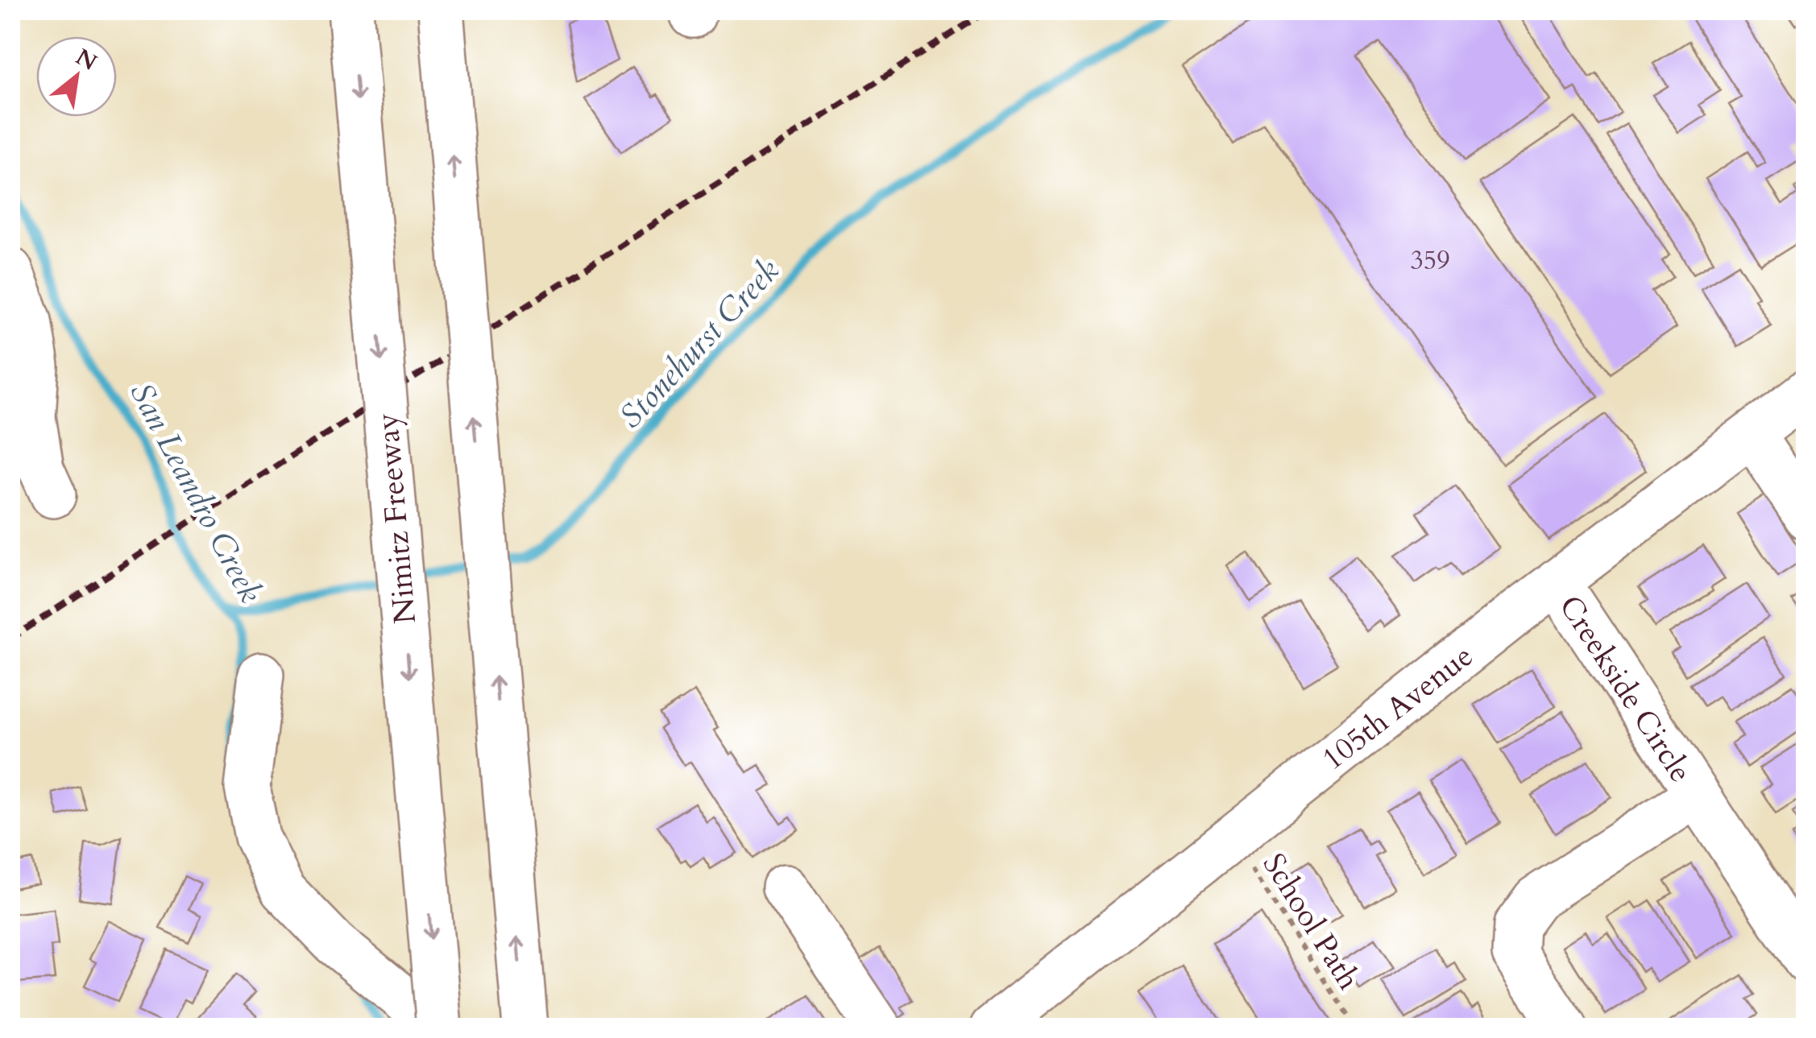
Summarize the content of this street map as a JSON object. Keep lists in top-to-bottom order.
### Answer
{
  "streets": {
    "main road": ["Nimitz Freeway", "Creekside Circle", "105th Avenue"],
    "path": ["School Path"]
  },
  "crossings": [
    ["Creekside Circle", "105th Avenue"],
    ["105th Avenue", "School Path"]
  ],
  "water": ["Stonehurst Creek", "San Leandro Creek"],
  "house_numbers": ["359"],
  "north": "top right"
}
